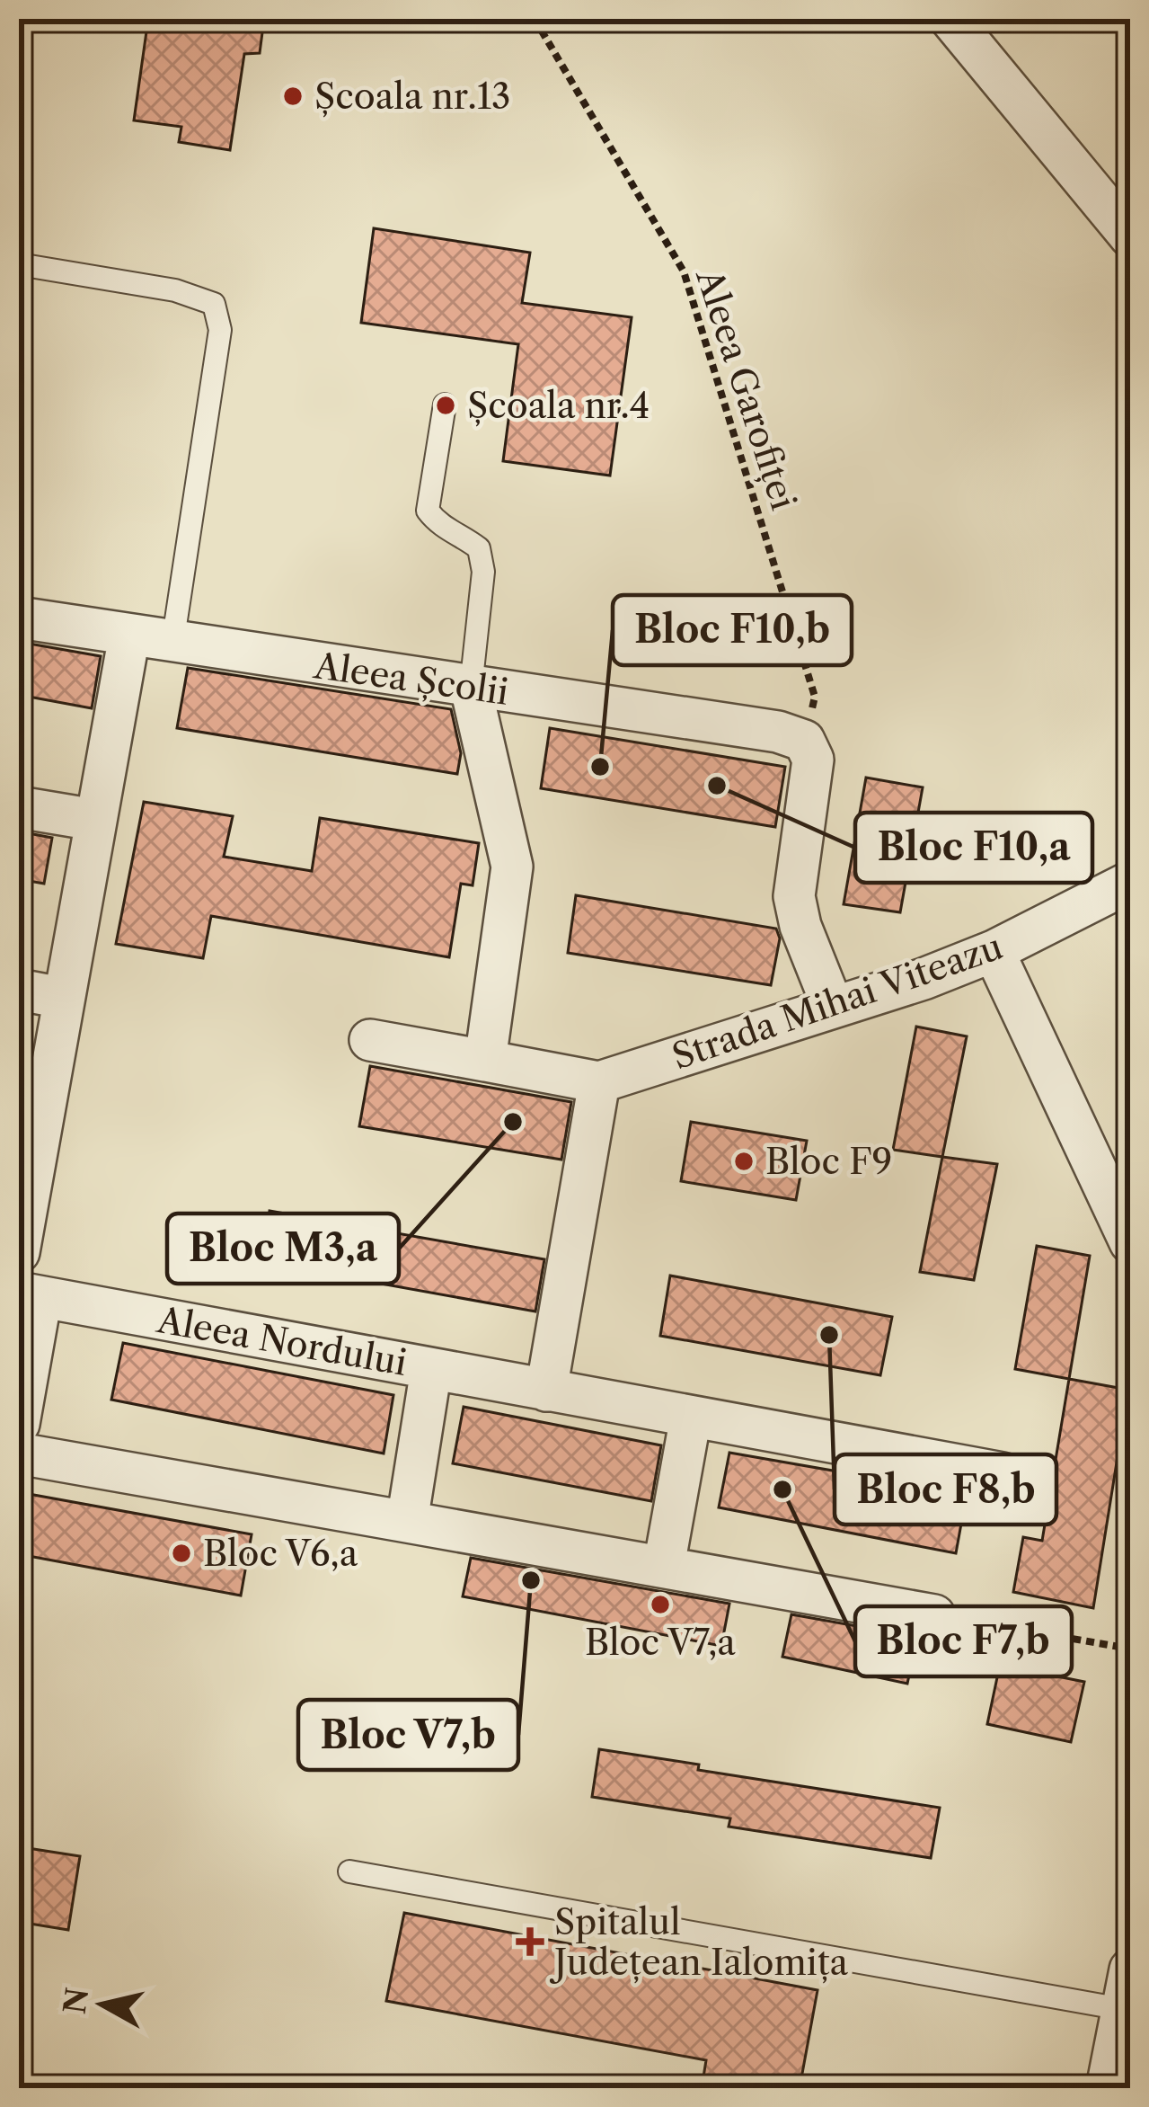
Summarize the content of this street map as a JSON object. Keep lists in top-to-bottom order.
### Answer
{
  "streets": {
    "street": ["Aleea Școlii", "Strada Mihai Viteazu", "Aleea Nordului"],
    "path": ["Aleea Garofiței"]
  },
  "crossings": [
    ["Aleea Garofiței", "Aleea Școlii"]
  ],
  "places": {
    "other": [
      "Școala nr.13",
      "Școala nr.4",
      "Bloc F10,b",
      "Bloc F10,a",
      "Bloc M3,a",
      "Bloc F9",
      "Bloc F8,b",
      "Bloc F7,b",
      "Bloc V6,a",
      "Bloc V7,b",
      "Bloc V7,a"
    ],
    "health": ["Spitalul Județean Ialomița"]
  },
  "north": "left"
}
